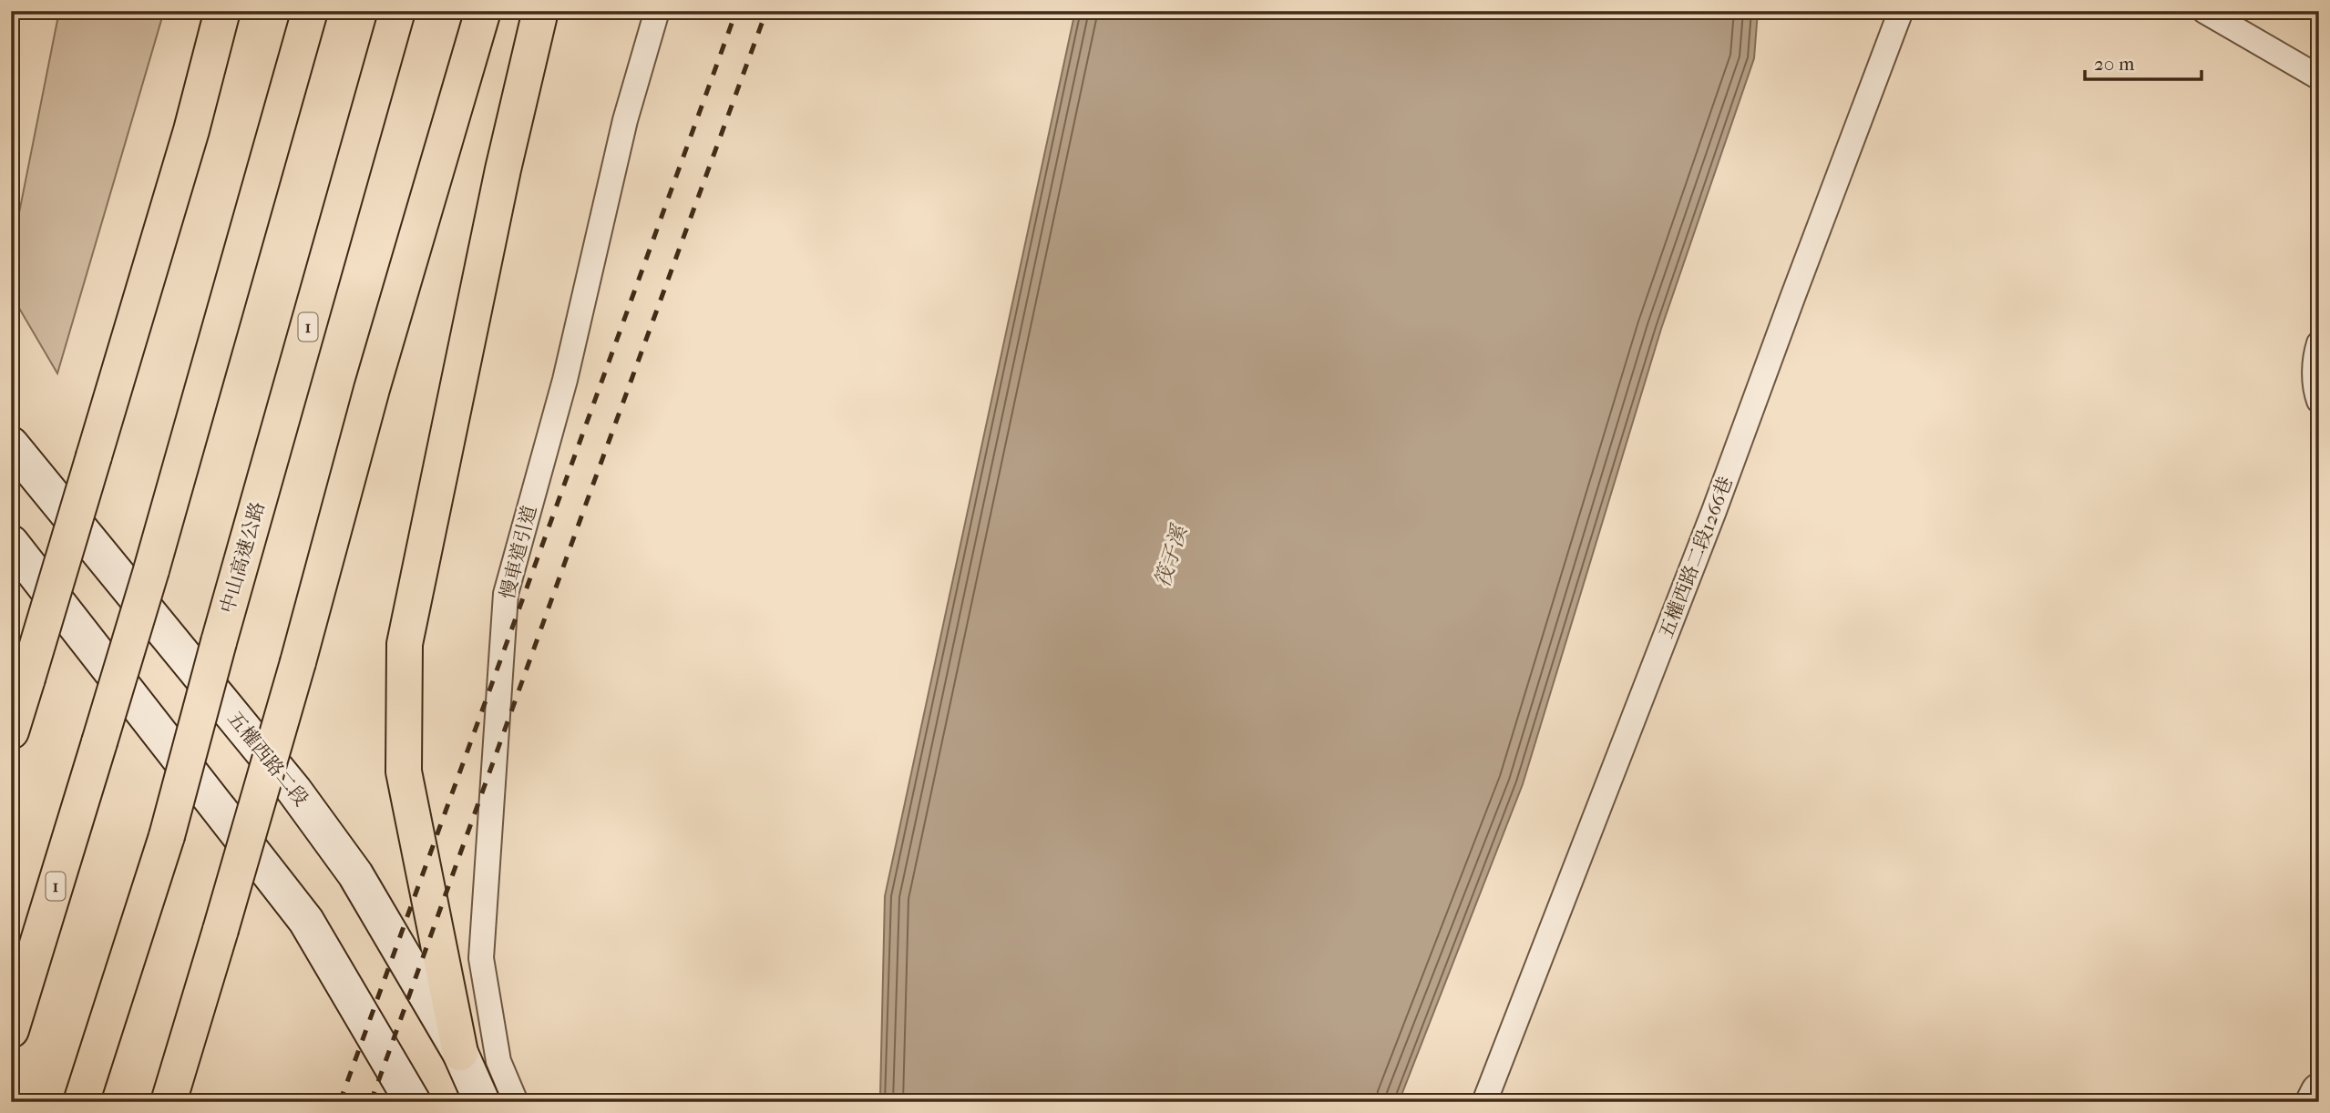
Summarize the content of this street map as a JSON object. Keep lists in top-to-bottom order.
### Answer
{
  "streets": {
    "highway": ["1", "中山高速公路"],
    "main road": ["五權西路二段"],
    "lane": ["慢車道引道", "五權西路二段1266巷"]
  },
  "water": ["筏子溪"],
  "scale_bar": "20 m"
}
